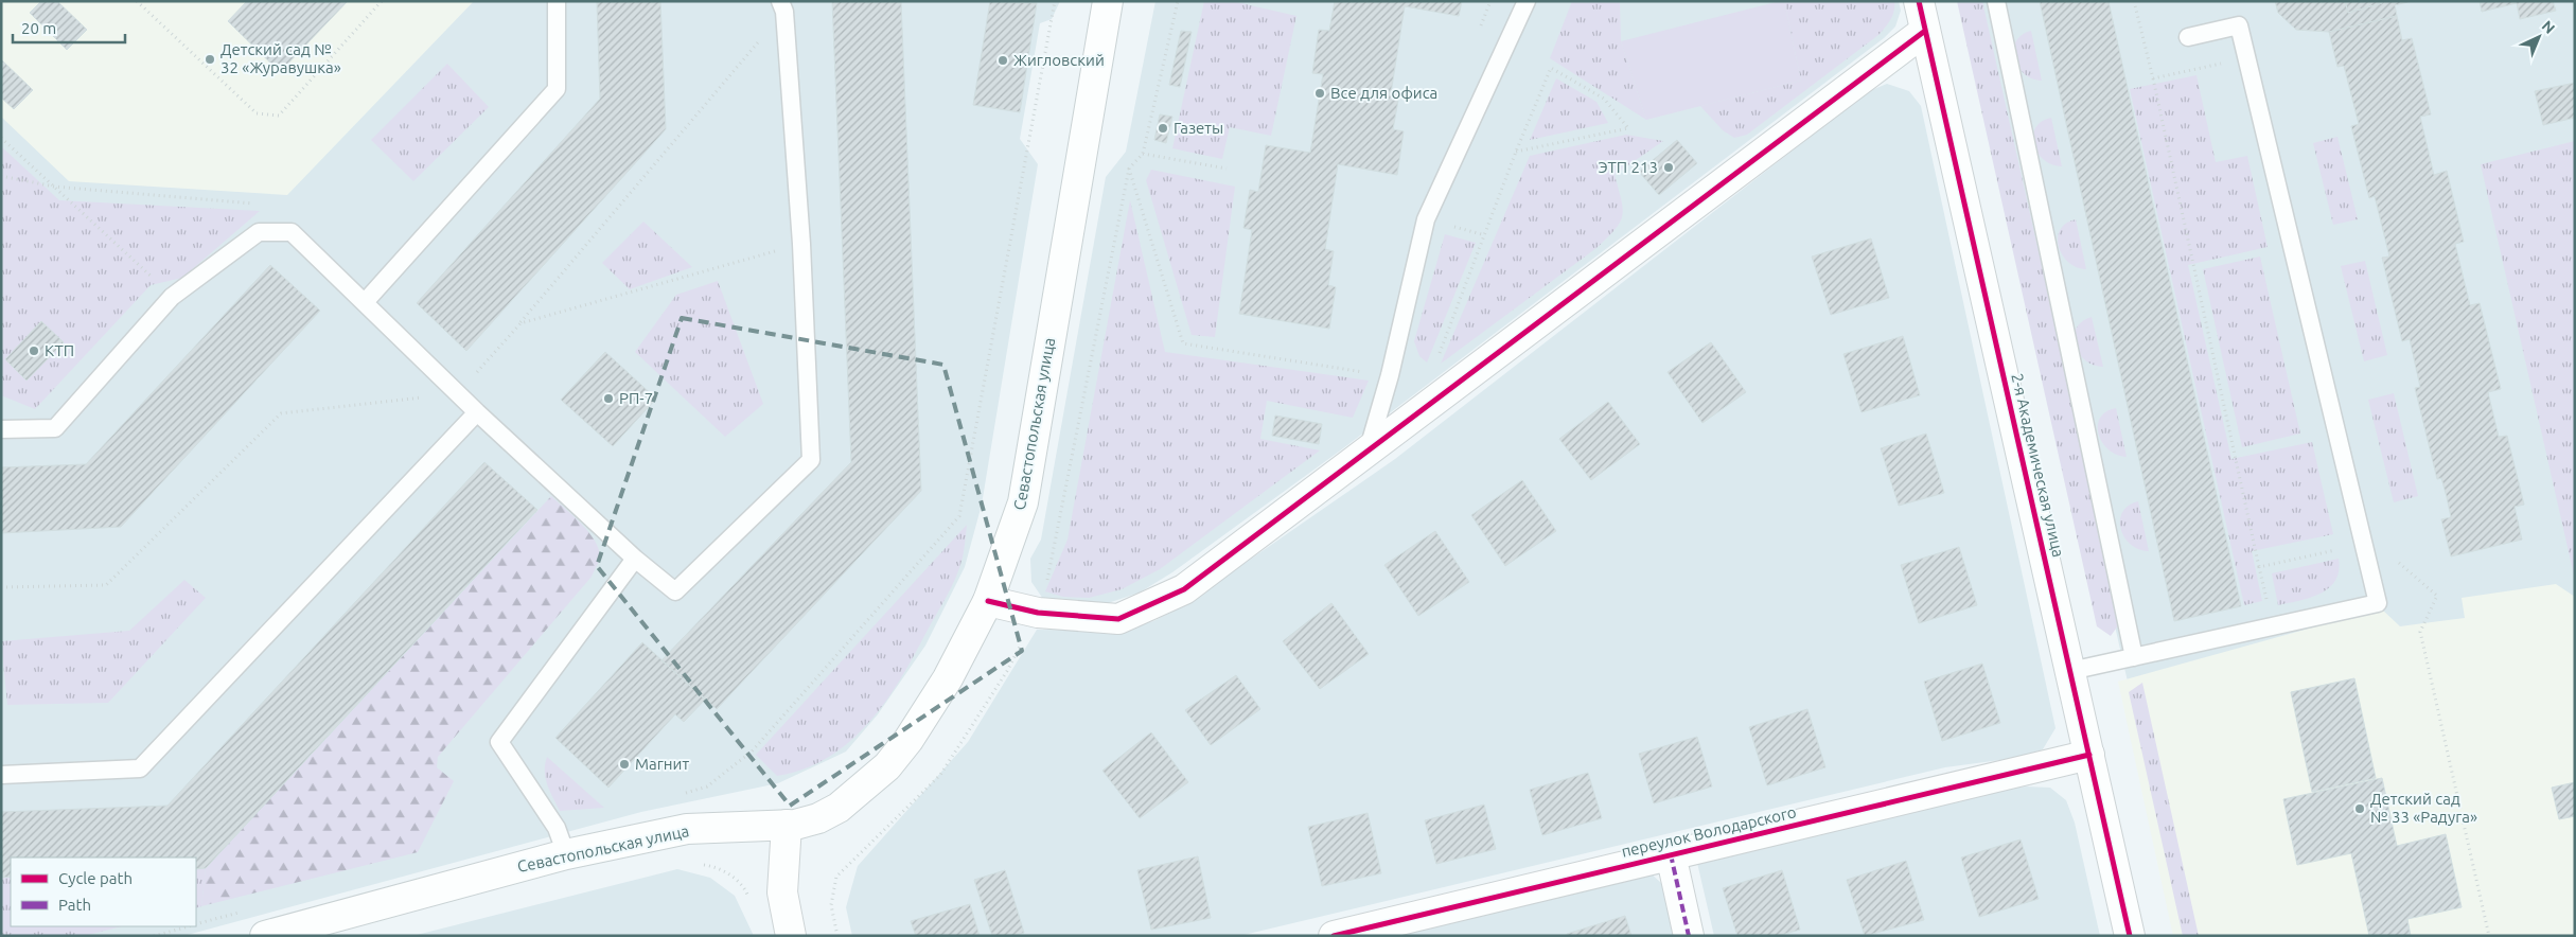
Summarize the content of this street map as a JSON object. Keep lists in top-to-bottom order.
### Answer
{
  "streets": {
    "street": ["Севастопольская улица", "2-я Академическая улица", "переулок Володарского"]
  },
  "crossings": [
    ["2-я Академическая улица", "переулок Володарского"]
  ],
  "places": [
    "Детский сад № 32 «Журавушка»",
    "Жигловский",
    "Все для офиса",
    "Газеты",
    "ЭТП 213",
    "КТП",
    "РП-7",
    "Магнит",
    "Детский сад № 33 «Радуга»"
  ],
  "legend": ["Cycle path", "Path"],
  "scale_bar": "20 m",
  "north": "top right"
}
